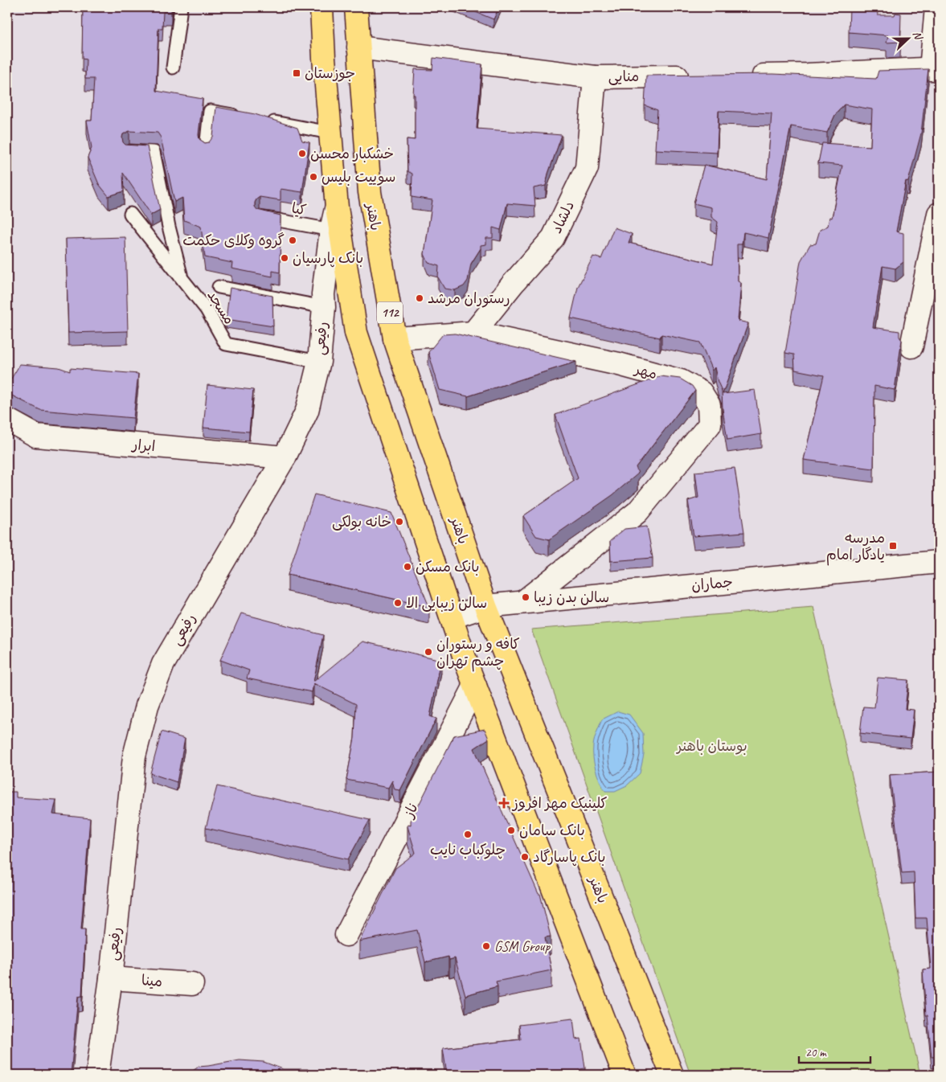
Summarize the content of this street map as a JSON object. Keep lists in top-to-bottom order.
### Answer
{
  "streets": {
    "main road": ["باهنر", "112"],
    "street": [
      "منایی",
      "دلشاد",
      "رفیعی",
      "مهر",
      "ابرار",
      "جماران",
      "ناز",
      "مینا"
    ],
    "lane": ["کیا", "مسجد"]
  },
  "crossings": [
    ["منایی", "باهنر"],
    ["منایی", "دلشاد"],
    ["کیا", "رفیعی"],
    ["باهنر", "مهر"],
    ["باهنر", "جماران"],
    ["دلشاد", "مهر"],
    ["مسجد", "رفیعی"],
    ["رفیعی", "ابرار"],
    ["رفیعی", "مینا"],
    ["مهر", "جماران"]
  ],
  "parks": ["بوستان باهنر"],
  "places": {
    "transit": ["جوزستان", "مدرسه یادگار امام"],
    "other": [
      "خشکبار محسن",
      "سوییت بلیس",
      "گروه وکلای حکمت",
      "بانک پارسیان",
      "رستوران مرشد",
      "خانه بولکی",
      "بانک مسکن",
      "سالن بدن زیبا",
      "سالن زیبایی الا",
      "کافه و رستوران چشم تهران",
      "بانک سامان",
      "چلوکباب نایب",
      "بانک پاسارگاد",
      "GSM Group"
    ],
    "health": ["کلینیک مهر افروز"]
  },
  "scale_bar": "20 m",
  "north": "right"
}
